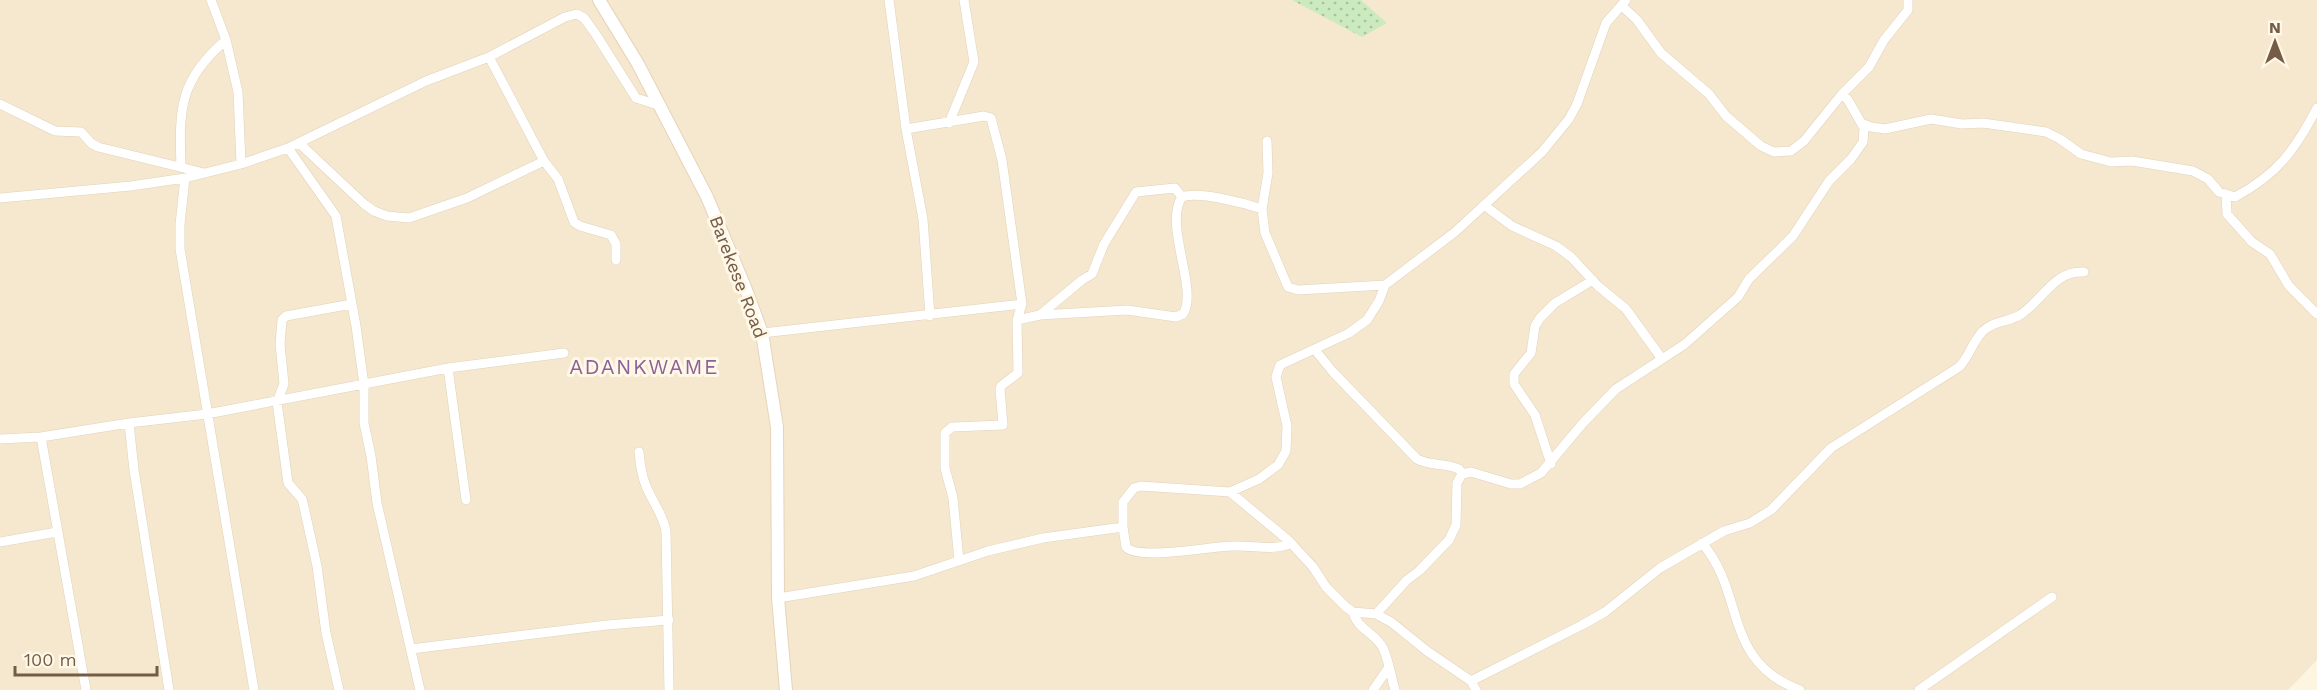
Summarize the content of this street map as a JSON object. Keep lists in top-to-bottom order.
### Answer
{
  "streets": {
    "main road": ["Barekese Road"]
  },
  "districts": ["ADANKWAME"],
  "scale_bar": "100 m",
  "north": "top"
}
